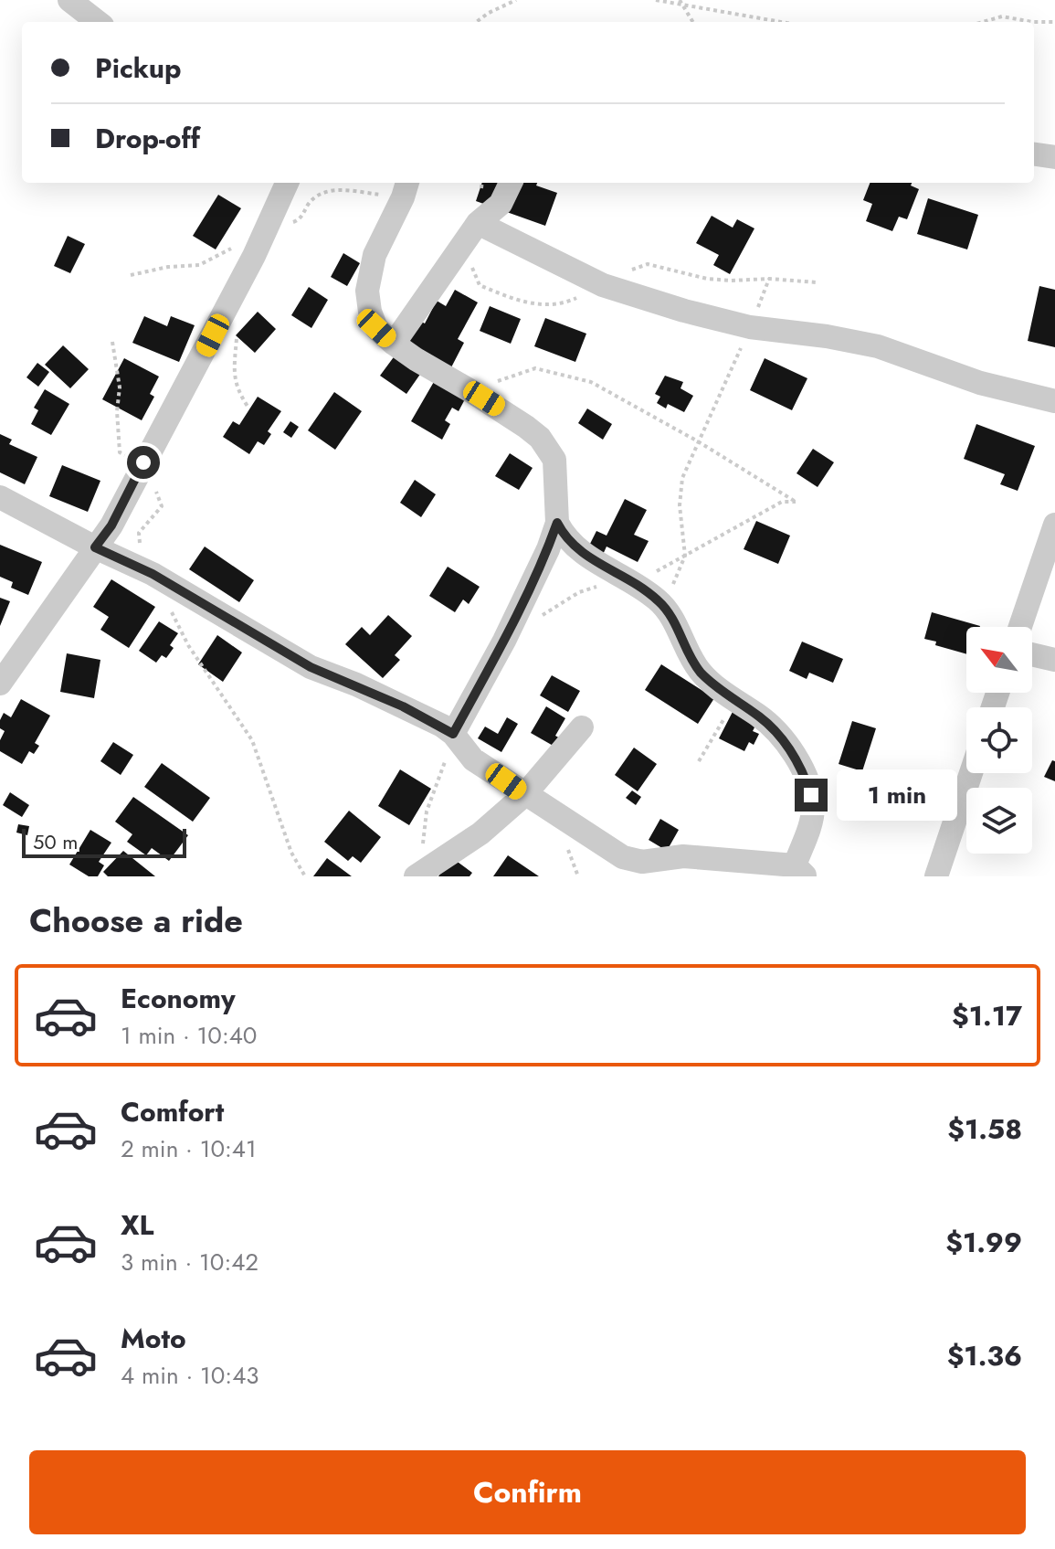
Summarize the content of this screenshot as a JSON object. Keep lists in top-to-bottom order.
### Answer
{
  "scale_bar": "50 m",
  "north": "top left",
  "page": {
    "banner": ["Pickup", "Drop-off"],
    "bubble": "1 min",
    "scale": "50 m",
    "heading": "Choose a ride",
    "list": [
      {
        "name": "Economy",
        "note": "1 min · 10:40",
        "value": "$1.17"
      },
      {
        "name": "Comfort",
        "note": "2 min · 10:41",
        "value": "$1.58"
      },
      {
        "name": "XL",
        "note": "3 min · 10:42",
        "value": "$1.99"
      },
      {
        "name": "Moto",
        "note": "4 min · 10:43",
        "value": "$1.36"
      }
    ],
    "buttons": "Confirm"
  }
}
